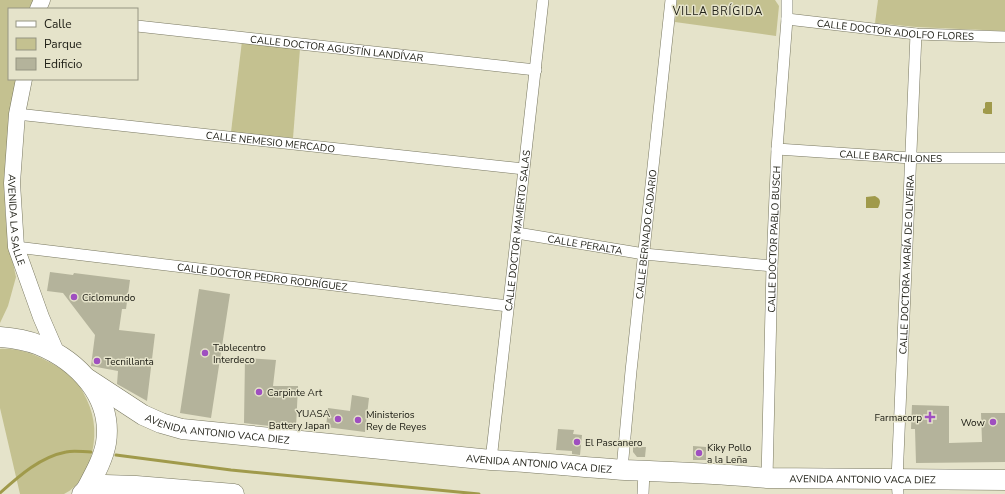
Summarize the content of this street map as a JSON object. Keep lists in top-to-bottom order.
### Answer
{
  "streets": {
    "highway": ["AVENIDA ANTONIO VACA DIEZ"],
    "main road": ["AVENIDA LA SALLE"],
    "street": [
      "CALLE DOCTOR ADOLFO FLORES",
      "CALLE DOCTOR AGUSTÍN LANDÍVAR",
      "CALLE NEMESIO MERCADO",
      "CALLE BARCHILONES",
      "CALLE DOCTOR MAMERTO SALAS",
      "CALLE BERNADO CADARIO",
      "CALLE DOCTOR PABLO BUSCH",
      "CALLE PERALTA",
      "CALLE DOCTORA MARÍA DE OLIVEIRA",
      "CALLE DOCTOR PEDRO RODRÍGUEZ"
    ]
  },
  "crossings": [
    ["CALLE DOCTOR ADOLFO FLORES", "CALLE DOCTOR PABLO BUSCH"],
    ["CALLE DOCTOR ADOLFO FLORES", "CALLE DOCTORA MARÍA DE OLIVEIRA"],
    ["CALLE DOCTOR AGUSTÍN LANDÍVAR", "CALLE DOCTOR MAMERTO SALAS"],
    ["CALLE NEMESIO MERCADO", "AVENIDA LA SALLE"],
    ["CALLE NEMESIO MERCADO", "CALLE DOCTOR MAMERTO SALAS"],
    ["CALLE BARCHILONES", "CALLE DOCTOR PABLO BUSCH"],
    ["CALLE BARCHILONES", "CALLE DOCTORA MARÍA DE OLIVEIRA"],
    ["AVENIDA LA SALLE", "CALLE DOCTOR PEDRO RODRÍGUEZ"],
    ["CALLE DOCTOR MAMERTO SALAS", "CALLE PERALTA"],
    ["CALLE DOCTOR MAMERTO SALAS", "CALLE DOCTOR PEDRO RODRÍGUEZ"],
    ["CALLE DOCTOR MAMERTO SALAS", "AVENIDA ANTONIO VACA DIEZ"],
    ["CALLE BERNADO CADARIO", "CALLE PERALTA"],
    ["CALLE BERNADO CADARIO", "AVENIDA ANTONIO VACA DIEZ"],
    ["CALLE DOCTOR PABLO BUSCH", "CALLE PERALTA"],
    ["CALLE DOCTOR PABLO BUSCH", "AVENIDA ANTONIO VACA DIEZ"],
    ["CALLE DOCTORA MARÍA DE OLIVEIRA", "AVENIDA ANTONIO VACA DIEZ"]
  ],
  "districts": ["VILLA BRÍGIDA"],
  "places": {
    "other": [
      "Ciclomundo",
      "Tablecentro Interdeco",
      "Tecnillanta",
      "Carpinte Art",
      "YUASA Battery Japan",
      "Ministerios Rey de Reyes",
      "Wow",
      "El Pascanero",
      "Kiky Pollo a la Leña"
    ],
    "health": ["Farmacorp"]
  },
  "legend": ["Calle", "Parque", "Edificio"]
}
